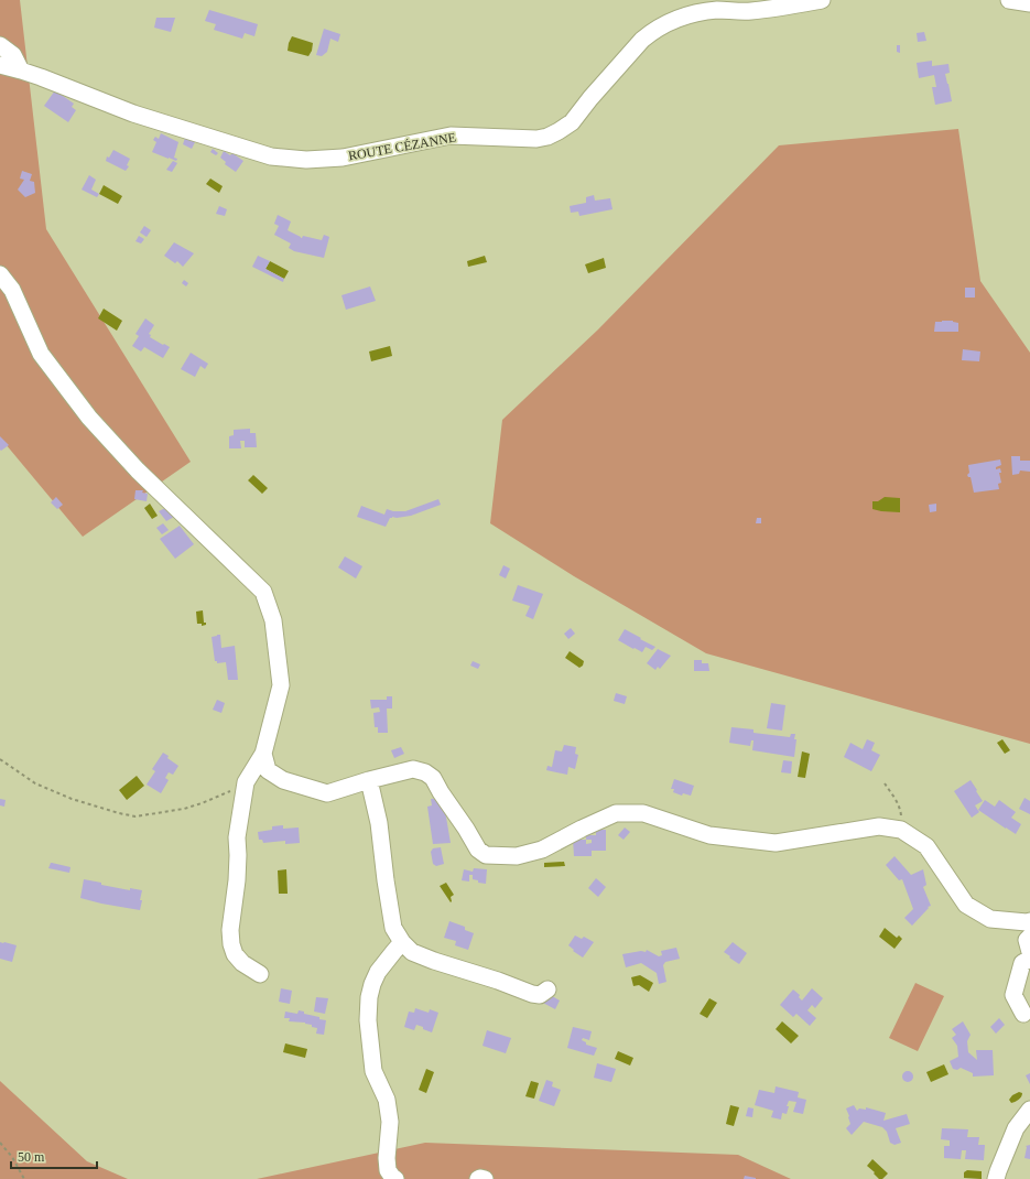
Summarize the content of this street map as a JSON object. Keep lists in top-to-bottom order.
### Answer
{
  "streets": {
    "street": ["ROUTE CÉZANNE"]
  },
  "scale_bar": "50 m"
}
